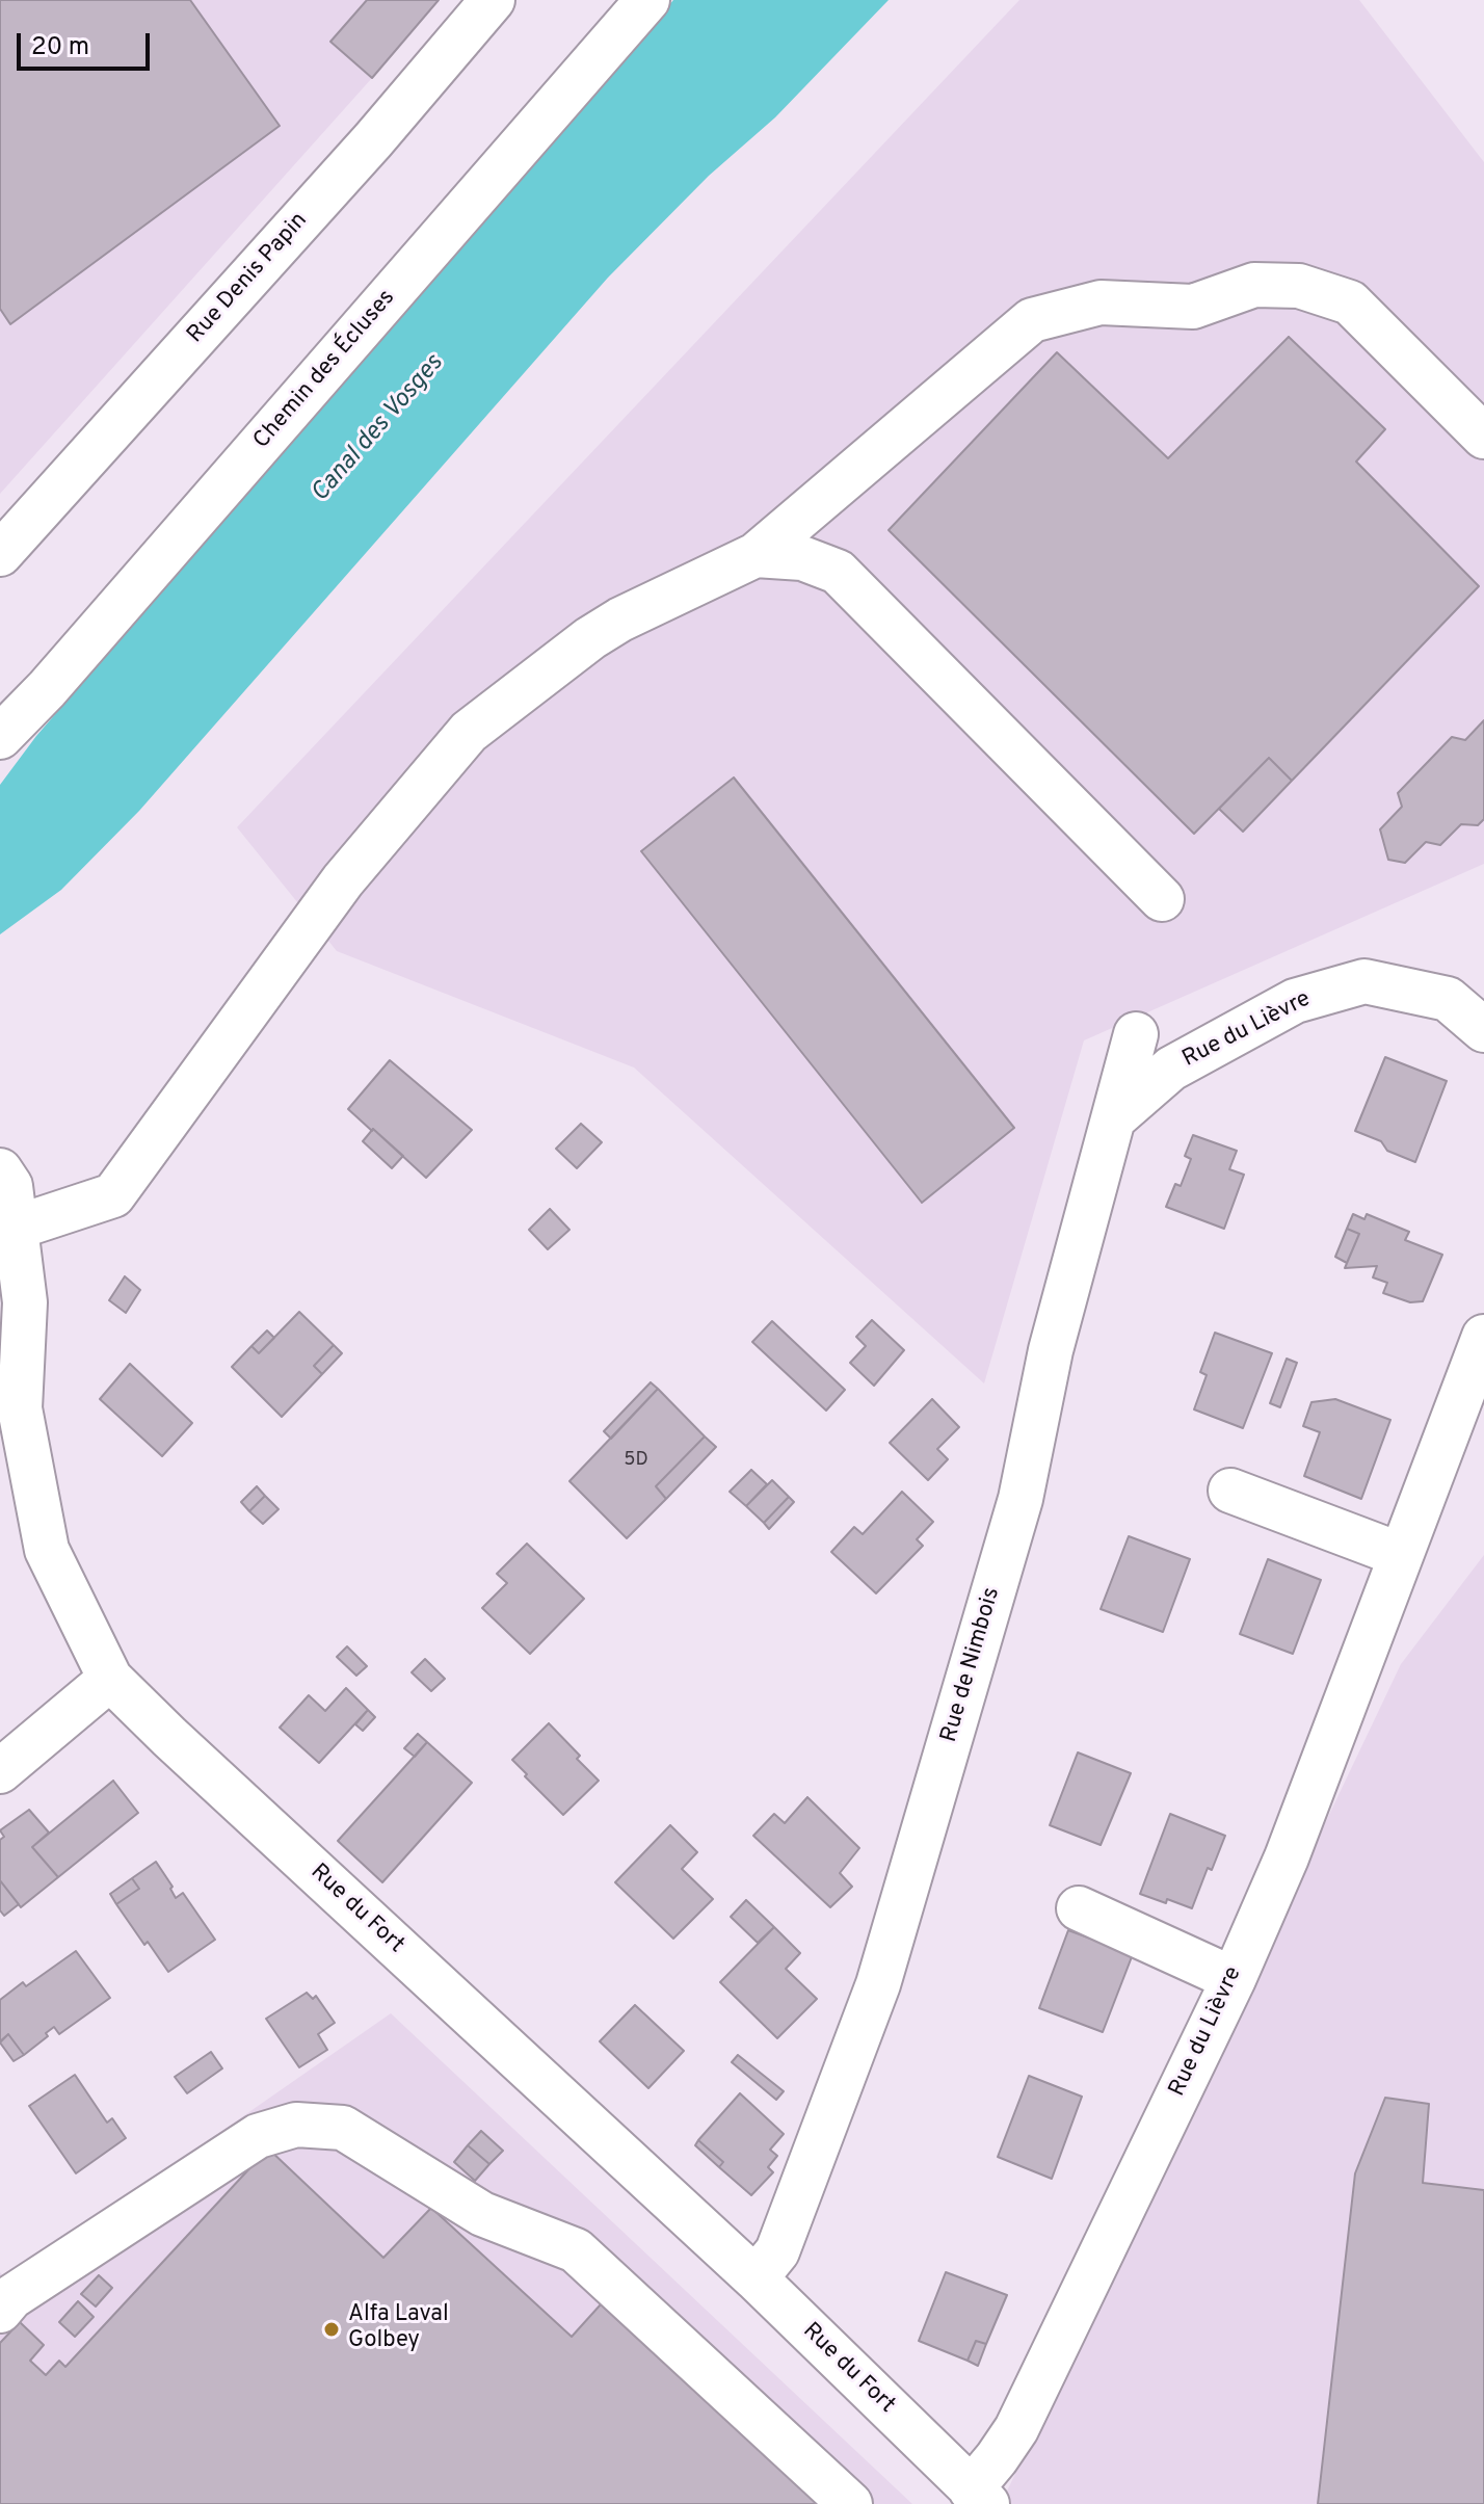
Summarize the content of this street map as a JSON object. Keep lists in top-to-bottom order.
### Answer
{
  "streets": {
    "street": [
      "Rue Denis Papin",
      "Chemin des Écluses",
      "Rue du Lièvre",
      "Rue de Nimbois",
      "Rue du Fort"
    ]
  },
  "crossings": [
    ["Rue du Lièvre", "Rue de Nimbois"],
    ["Rue du Lièvre", "Rue du Fort"],
    ["Rue de Nimbois", "Rue du Fort"]
  ],
  "water": ["Canal des Vosges"],
  "places": ["Alfa Laval Golbey"],
  "house_numbers": ["5D"],
  "scale_bar": "20 m"
}
